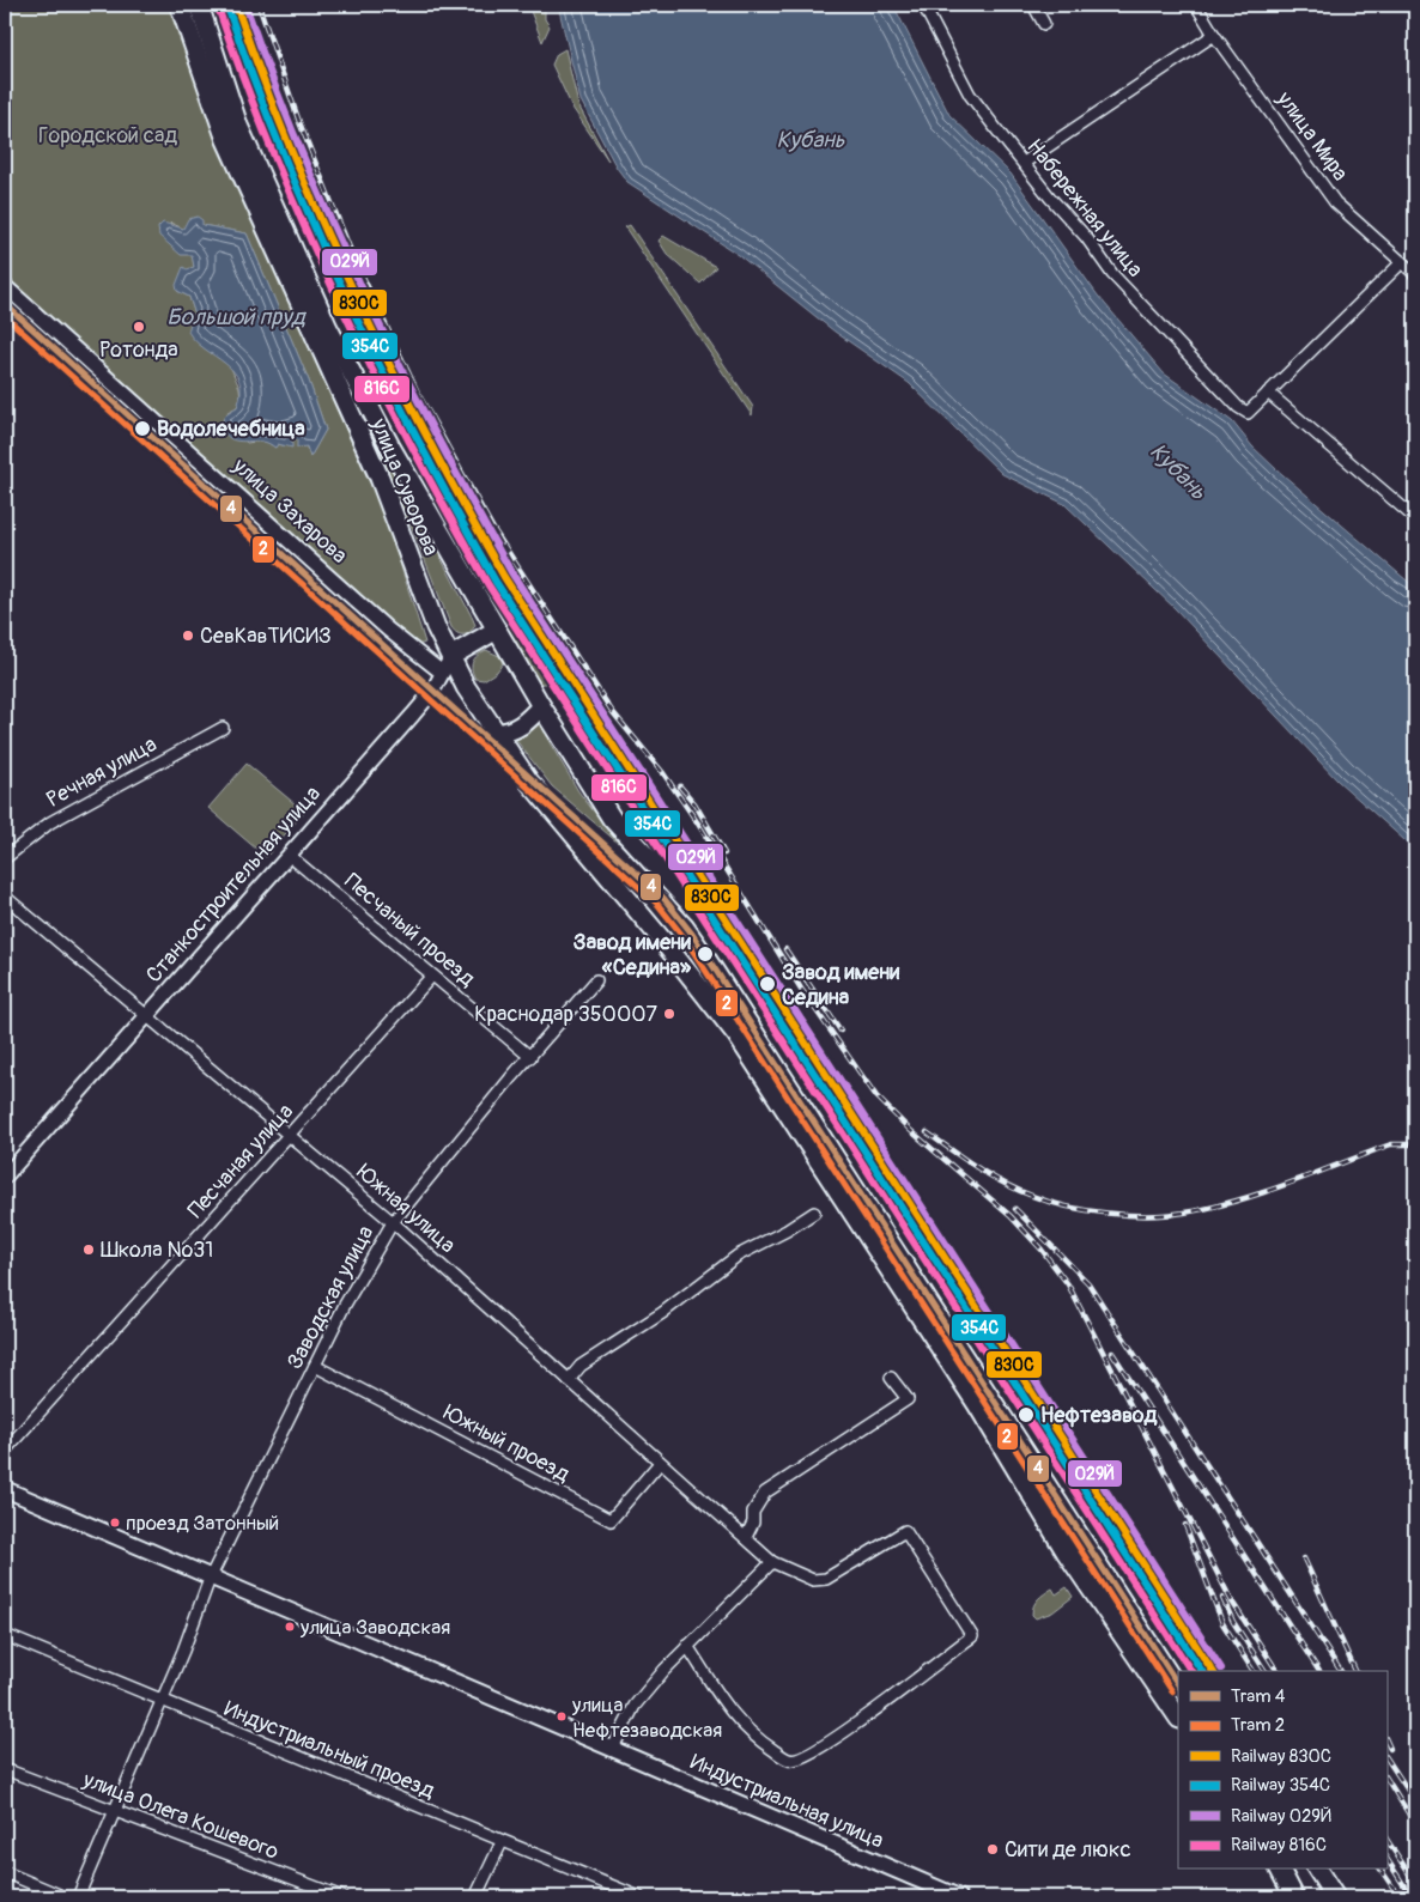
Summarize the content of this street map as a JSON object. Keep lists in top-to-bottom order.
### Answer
{
  "streets": {
    "main road": ["улица Суворова", "улица Захарова", "Индустриальная улица"],
    "street": [
      "улица Мира",
      "Набережная улица",
      "Речная улица",
      "Станкостроительная улица",
      "Песчаный проезд",
      "Песчаная улица",
      "Южная улица",
      "Заводская улица",
      "Южный проезд",
      "Индустриальный проезд",
      "улица Олега Кошевого"
    ]
  },
  "crossings": [
    ["улица Суворова", "улица Захарова"],
    ["улица Суворова", "Станкостроительная улица"],
    ["улица Захарова", "Станкостроительная улица"],
    ["Станкостроительная улица", "Песчаный проезд"],
    ["Станкостроительная улица", "Южная улица"],
    ["Песчаный проезд", "Песчаная улица"],
    ["Песчаный проезд", "Заводская улица"],
    ["Песчаная улица", "Южная улица"],
    ["Южная улица", "Заводская улица"],
    ["Южная улица", "Южный проезд"],
    ["Заводская улица", "Южный проезд"],
    ["Заводская улица", "Индустриальный проезд"],
    ["Заводская улица", "Индустриальная улица"],
    ["Заводская улица", "улица Олега Кошевого"]
  ],
  "water": ["Кубань", "Большой пруд"],
  "parks": ["Городской сад"],
  "places": [
    "Ротонда",
    "Водолечебница",
    "СевКавТИСИЗ",
    "Завод имени «Седина»",
    "Завод имени Седина",
    "Краснодар 350007",
    "Школа №31",
    "Нефтезавод",
    "проезд Затонный",
    "улица Заводская",
    "улица Нефтезаводская",
    "Сити де люкс"
  ],
  "lines": [
    "rail line 830С",
    "rail line 029Й",
    "rail line 354С",
    "rail line 816С",
    "tram line 4",
    "tram line 2"
  ],
  "legend": [
    "Tram 4",
    "Tram 2",
    "Railway 830С",
    "Railway 354С",
    "Railway 029Й",
    "Railway 816С"
  ]
}
